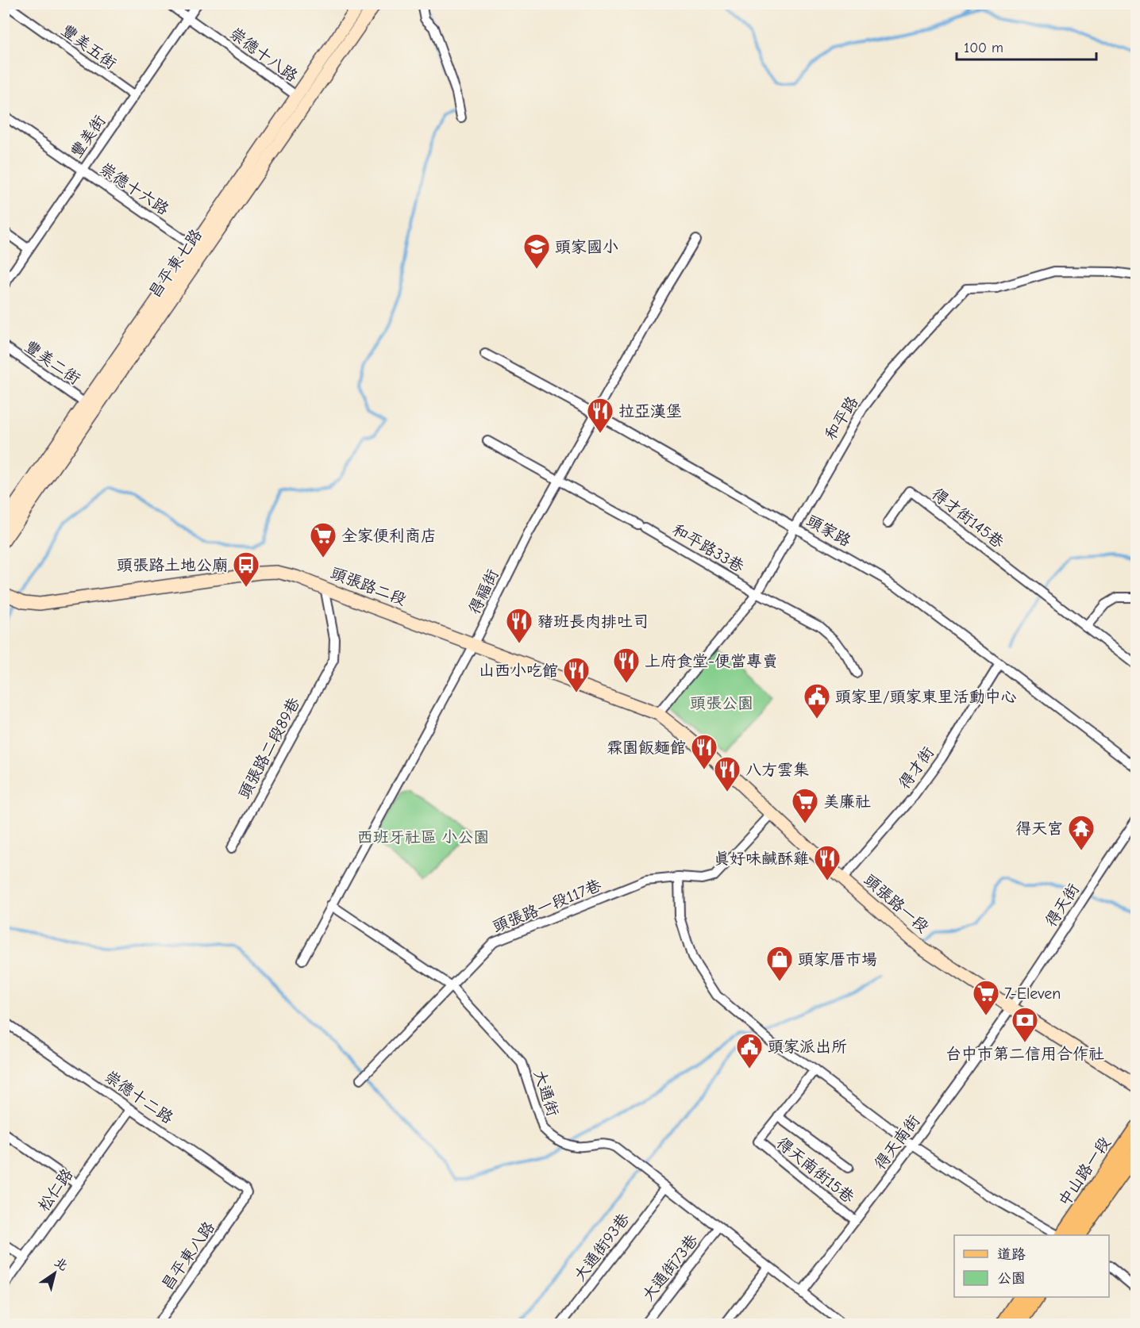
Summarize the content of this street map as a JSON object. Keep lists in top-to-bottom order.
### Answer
{
  "streets": {
    "main road": ["中山路一段"],
    "street": [
      "豐美五街",
      "崇德十八路",
      "豐美街",
      "崇德十六路",
      "昌平東七路",
      "豐美二街",
      "和平路",
      "得才街145巷",
      "頭家路",
      "和平路33巷",
      "頭張路二段",
      "得福街",
      "頭張路二段89巷",
      "得才街",
      "頭張路一段",
      "得天街",
      "頭張路一段117巷",
      "大通街",
      "崇德十二路",
      "得天南街",
      "得天南街15巷",
      "松仁路",
      "大通街93巷",
      "昌平東八路",
      "大通街73巷"
    ]
  },
  "crossings": [
    ["豐美五街", "豐美街"],
    ["崇德十八路", "豐美街"],
    ["崇德十八路", "昌平東七路"],
    ["豐美街", "崇德十六路"],
    ["崇德十六路", "昌平東七路"],
    ["昌平東七路", "豐美二街"],
    ["和平路", "頭家路"],
    ["和平路", "和平路33巷"],
    ["和平路", "頭張路二段"],
    ["和平路", "頭張路一段"],
    ["頭家路", "得福街"],
    ["頭家路", "得才街"],
    ["和平路33巷", "得福街"],
    ["頭張路二段", "得福街"],
    ["頭張路二段", "頭張路二段89巷"],
    ["頭張路二段", "頭張路一段"],
    ["得福街", "大通街"],
    ["得才街", "頭張路一段"],
    ["頭張路一段", "得天街"],
    ["頭張路一段", "頭張路一段117巷"],
    ["頭張路一段", "得天南街"],
    ["得天街", "得天南街"],
    ["頭張路一段117巷", "大通街"],
    ["大通街", "得天南街"],
    ["大通街", "大通街93巷"],
    ["大通街", "大通街73巷"],
    ["崇德十二路", "松仁路"],
    ["崇德十二路", "昌平東八路"],
    ["得天南街", "得天南街15巷"]
  ],
  "parks": ["頭張公園", "西班牙社區 小公園"],
  "places": {
    "school or university": ["頭家國小"],
    "restaurant": [
      "拉亞漢堡",
      "豬班長肉排吐司",
      "上府食堂-便當專賣",
      "山西小吃館",
      "霖園飯麵館",
      "八方雲集",
      "真好味鹹酥雞"
    ],
    "supermarket": ["全家便利商店", "美廉社", "7-Eleven"],
    "bus stop": ["頭張路土地公廟"],
    "public building": ["頭家里/頭家東里活動中心", "頭家派出所"],
    "temple": ["得天宮"],
    "shop": ["頭家厝市場"],
    "bank": ["台中市第二信用合作社"]
  },
  "legend": ["道路", "公園"],
  "scale_bar": "100 m",
  "north": "top right"
}
